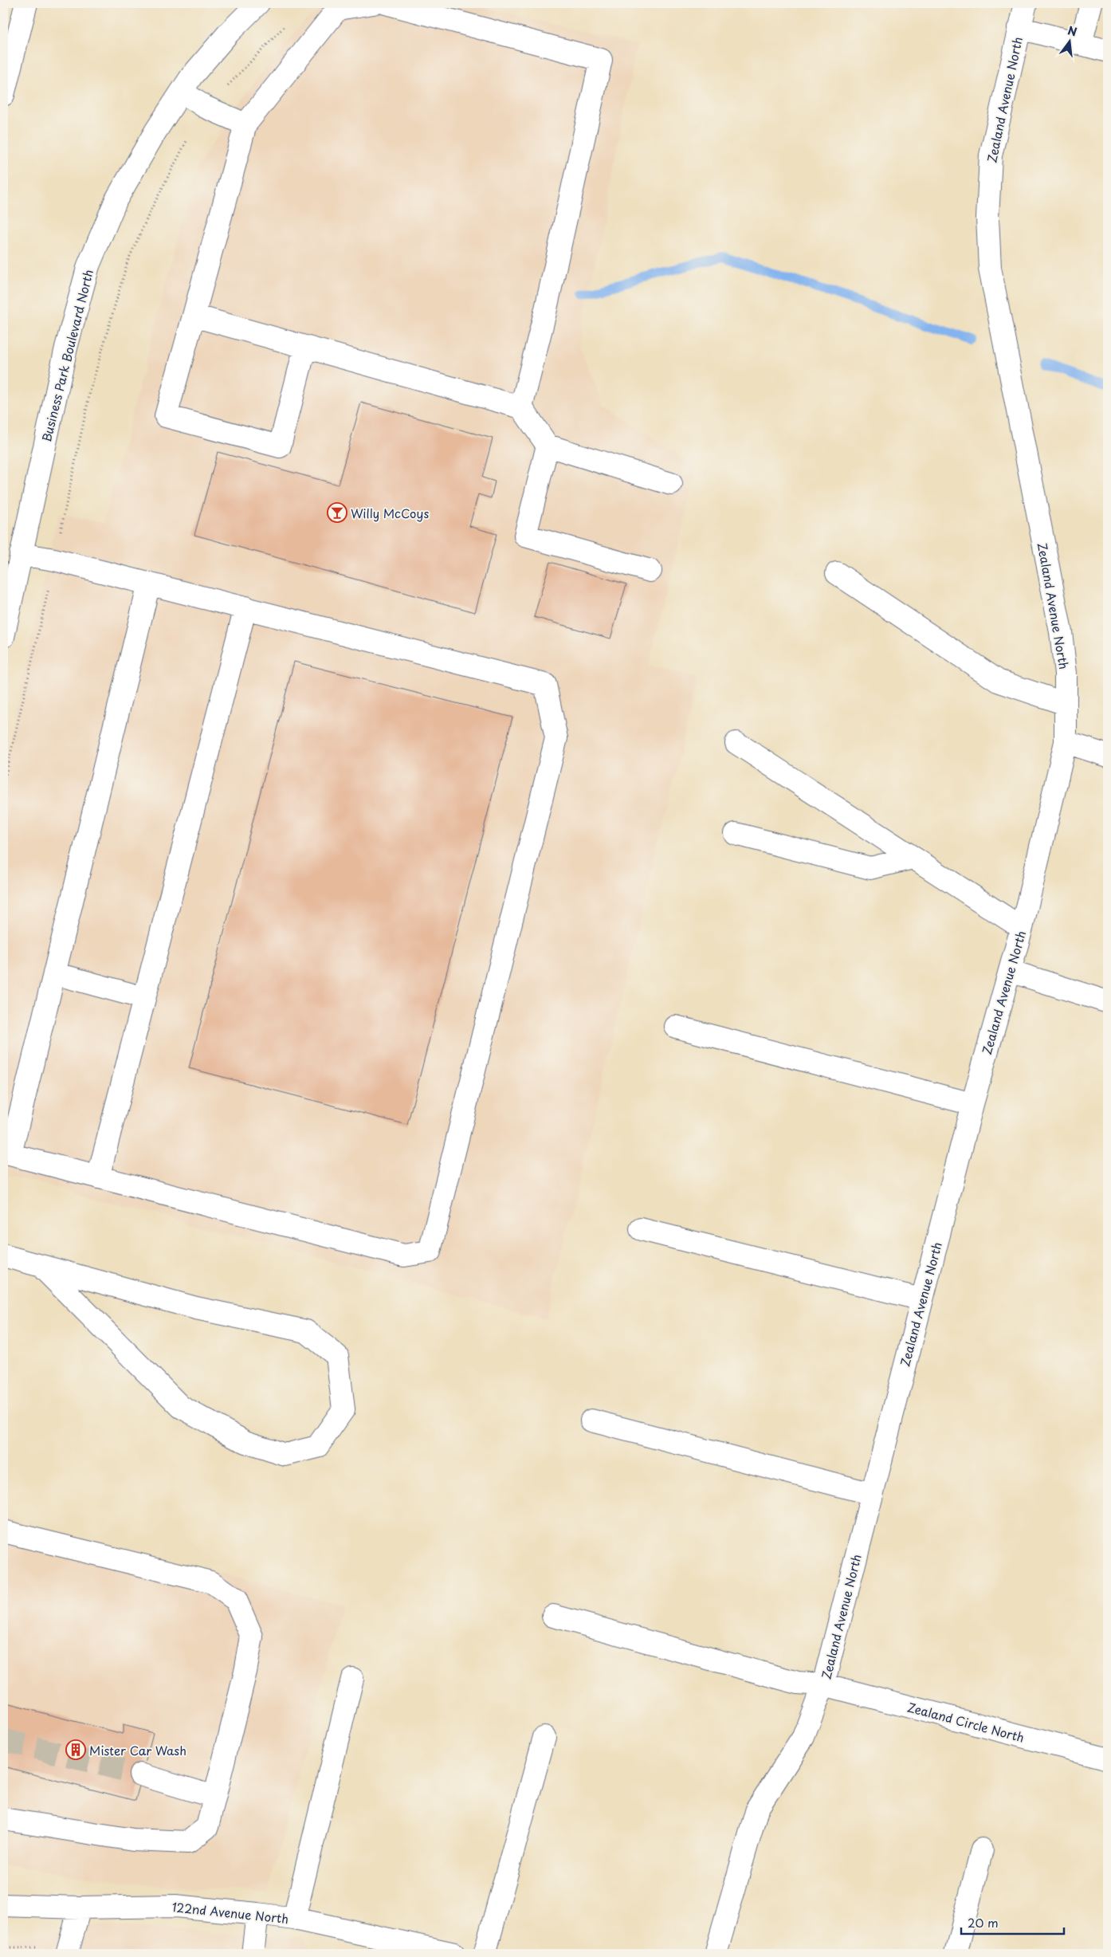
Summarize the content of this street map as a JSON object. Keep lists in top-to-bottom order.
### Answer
{
  "streets": {
    "main road": [
      "Zealand Avenue North",
      "Business Park Boulevard North",
      "Zealand Circle North",
      "122nd Avenue North"
    ]
  },
  "crossings": [
    ["Zealand Avenue North", "Zealand Circle North"]
  ],
  "places": {
    "bar": ["Willy McCoys"],
    "building": ["Mister Car Wash"]
  },
  "scale_bar": "20 m",
  "north": "top"
}
